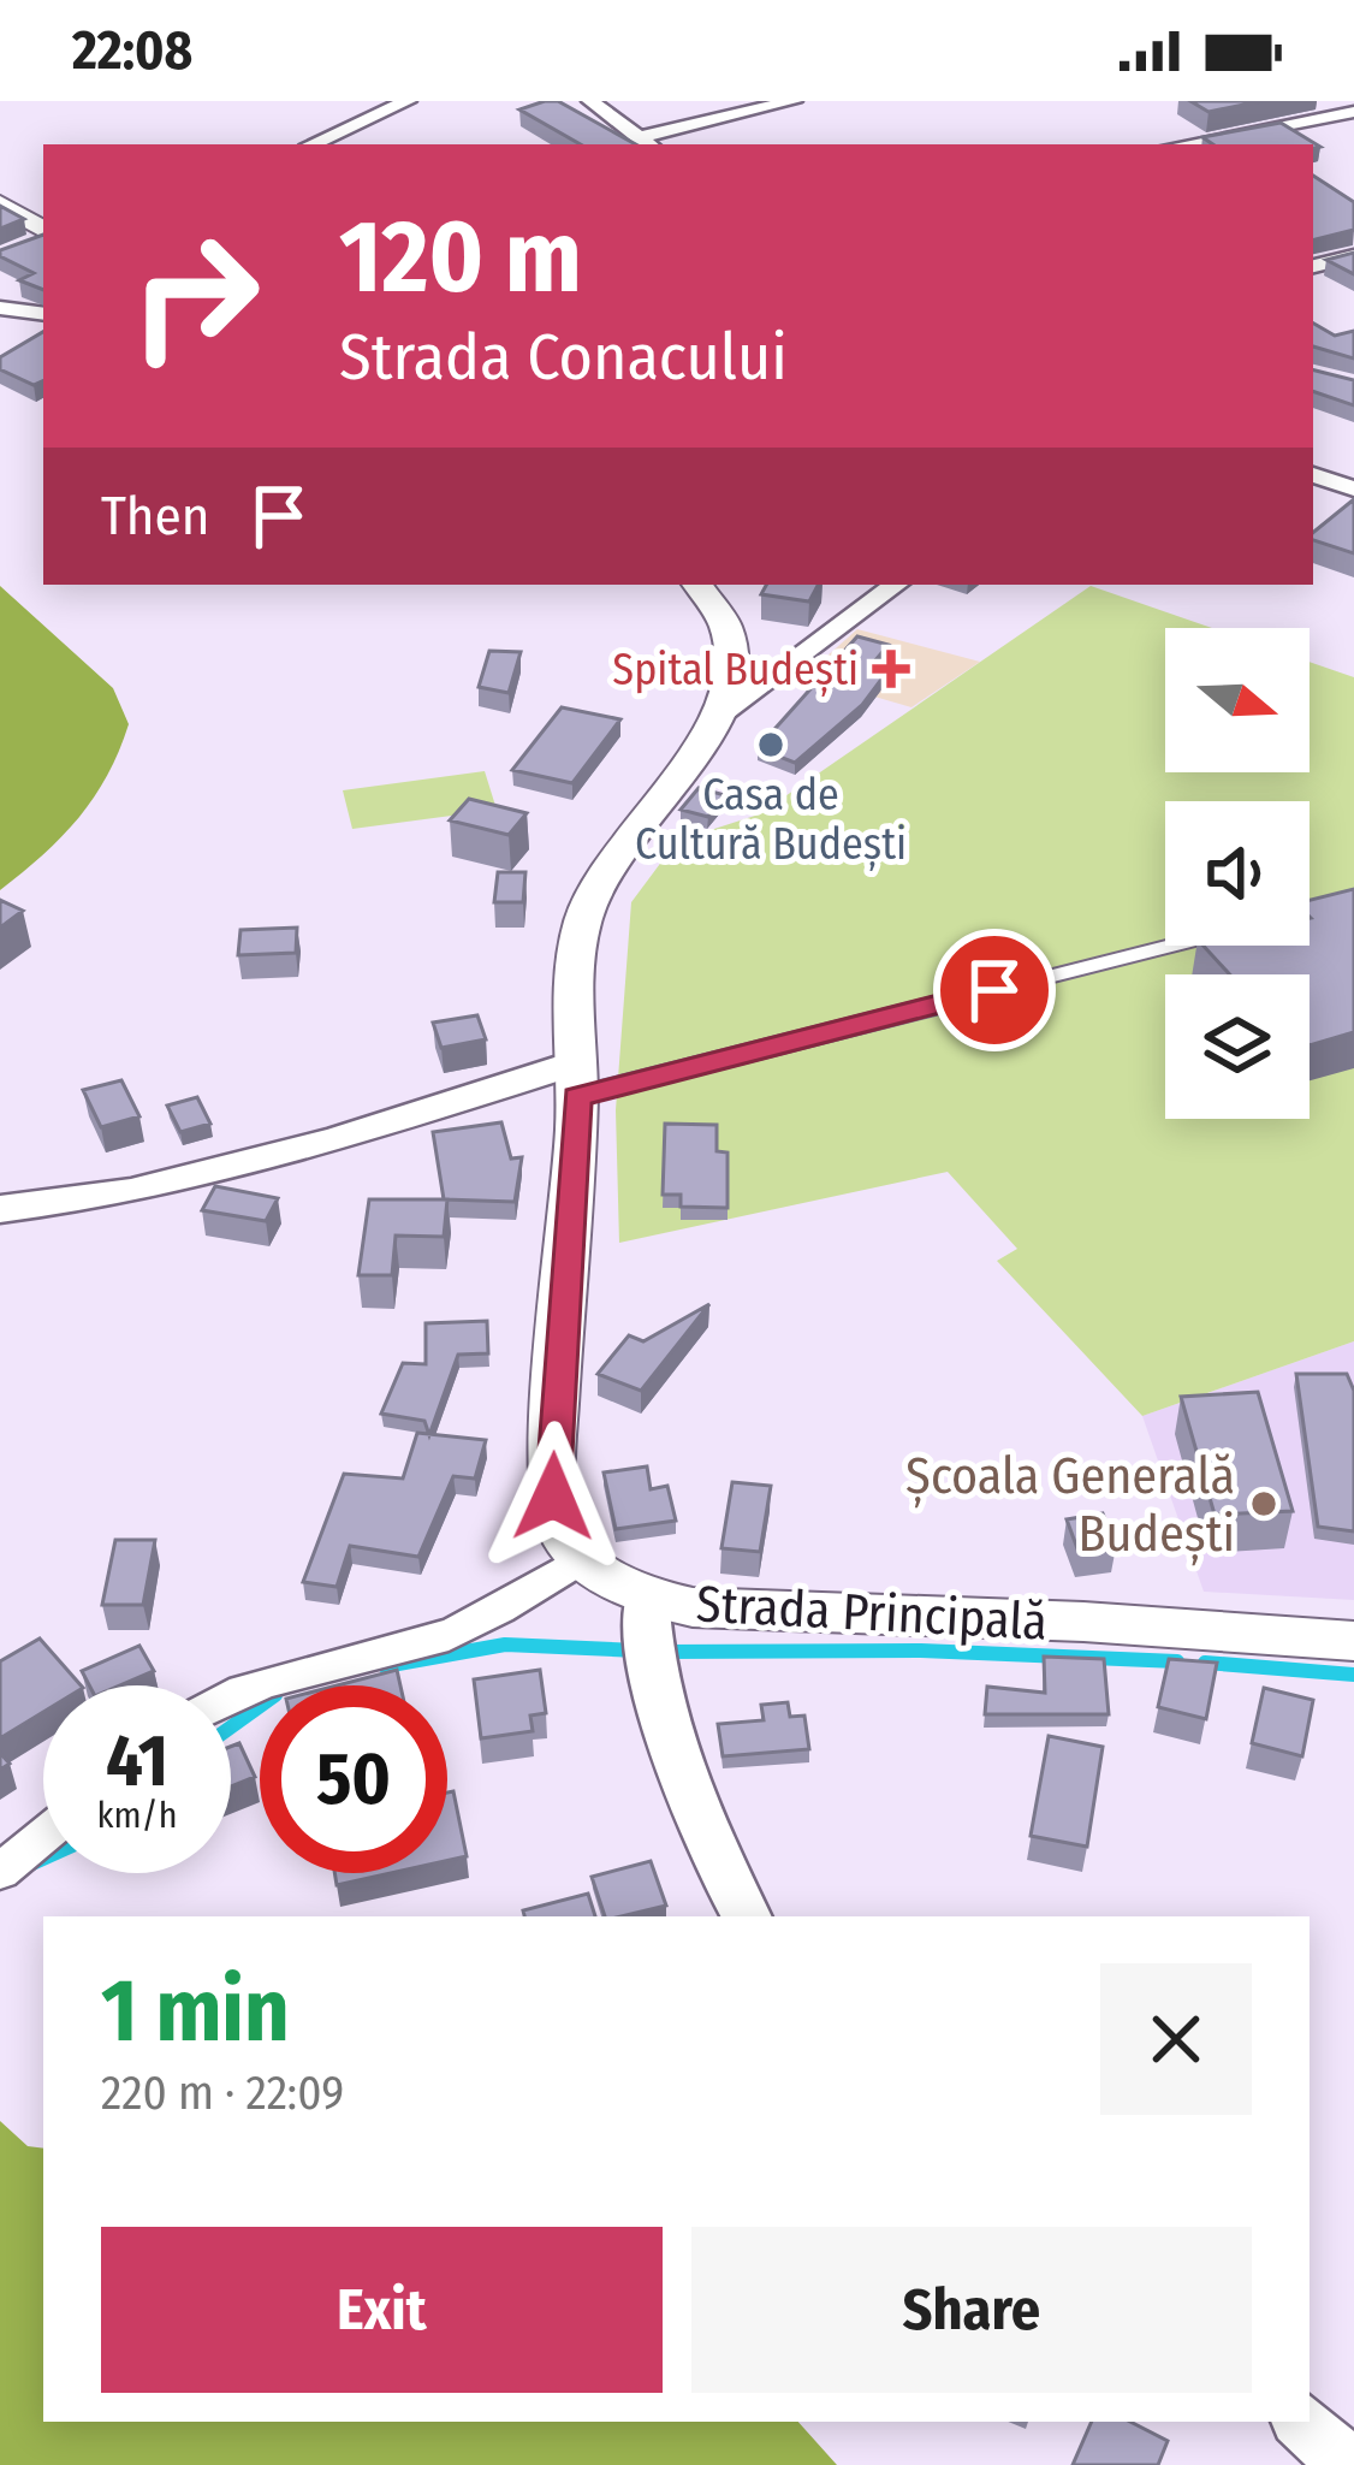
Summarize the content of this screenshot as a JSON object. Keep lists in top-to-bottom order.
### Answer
{
  "streets": {
    "main road": ["Strada Principală"]
  },
  "places": {
    "health": ["Spital Budești"],
    "other": ["Casa de Cultură Budești", "Școala Generală Budești"]
  },
  "north": "right",
  "page": {
    "status": "22:08",
    "turn": ["120 m", "Strada Conacului"],
    "then": "Then",
    "speed": "41 km/h",
    "limit": "50",
    "heading": ["1 min", "220 m · 22:09"],
    "buttons": ["Exit", "Share"]
  }
}
